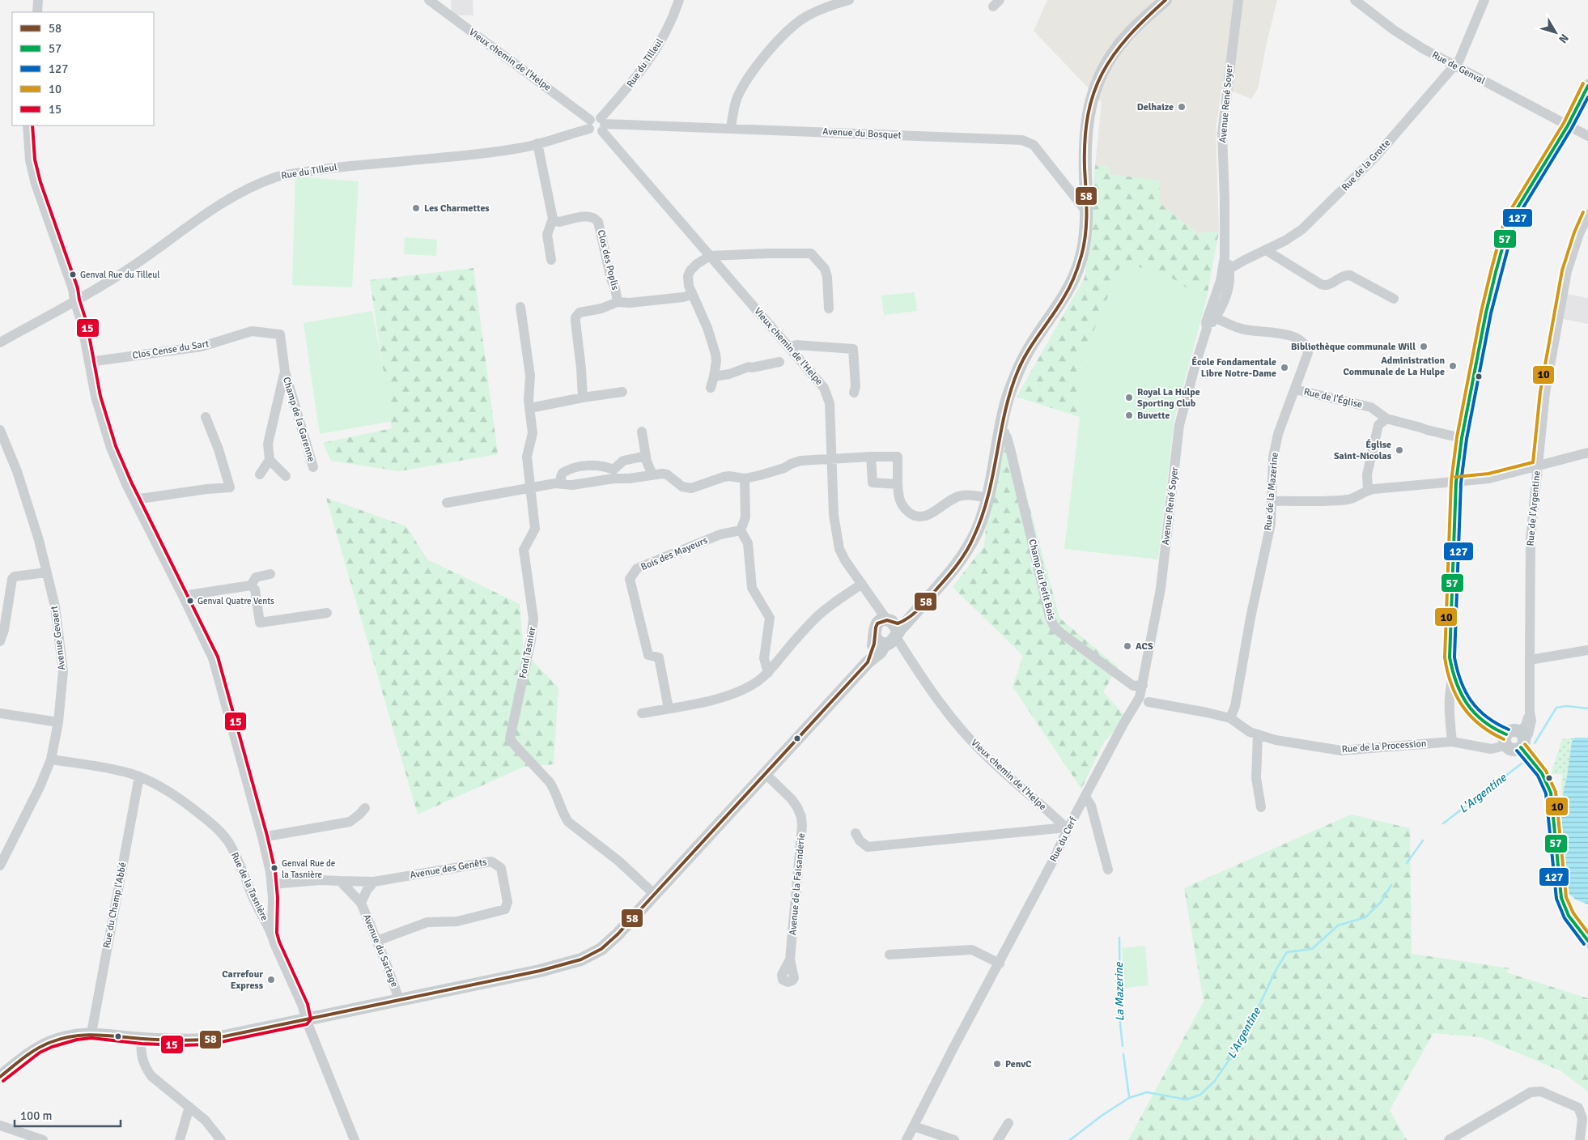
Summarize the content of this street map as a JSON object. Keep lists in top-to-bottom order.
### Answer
{
  "streets": {
    "street": [
      "Vieux chemin de l'Helpe",
      "Rue du Tilleul",
      "Rue de Genval",
      "Avenue René Soyer",
      "Avenue du Bosquet",
      "Rue de la Grotte",
      "Clos des Poplis",
      "Clos Cense du Sart",
      "Rue de l'Église",
      "Champ de la Garenne",
      "Rue de la Mazerine",
      "Rue de l'Argentine",
      "Bois des Mayeurs",
      "Champ du Petit Bois",
      "Avenue Gevaert",
      "Fond Tasnier",
      "Rue de la Procession",
      "Rue du Cerf",
      "Avenue des Genêts",
      "Avenue de la Faisanderie",
      "Rue de la Tasnière",
      "Rue du Champ l'Abbé",
      "Avenue du Sartage"
    ]
  },
  "crossings": [
    ["Vieux chemin de l'Helpe", "Rue du Tilleul"],
    ["Vieux chemin de l'Helpe", "Avenue du Bosquet"],
    ["Vieux chemin de l'Helpe", "Rue du Cerf"],
    ["Rue du Tilleul", "Avenue du Bosquet"],
    ["Rue de Genval", "Rue de la Grotte"],
    ["Avenue René Soyer", "Rue de la Grotte"],
    ["Avenue René Soyer", "Rue de la Mazerine"],
    ["Avenue René Soyer", "Champ du Petit Bois"],
    ["Avenue René Soyer", "Rue du Cerf"],
    ["Clos Cense du Sart", "Champ de la Garenne"],
    ["Rue de l'Église", "Rue de la Mazerine"],
    ["Rue de la Mazerine", "Rue de la Procession"],
    ["Rue de l'Argentine", "Rue de la Procession"],
    ["Avenue Gevaert", "Rue de la Tasnière"],
    ["Avenue des Genêts", "Avenue du Sartage"],
    ["Rue de la Tasnière", "Rue du Champ l'Abbé"]
  ],
  "water": ["L'Argentine", "La Mazerine"],
  "places": [
    "Delhaize",
    "Les Charmettes",
    "Genval Rue du Tilleul",
    "Bibliothèque communale Will",
    "Administration Communale de La Hulpe",
    "École Fondamentale Libre Notre-Dame",
    "Royal La Hulpe Sporting Club",
    "Buvette",
    "Église Saint-Nicolas",
    "Genval Quatre Vents",
    "ACS",
    "Genval Rue de la Tasnière",
    "Carrefour Express",
    "PenvC"
  ],
  "lines": [
    "transit line 58",
    "transit line 10",
    "transit line 57",
    "transit line 127",
    "transit line 15"
  ],
  "legend": [
    "58",
    "57",
    "127",
    "10",
    "15"
  ],
  "scale_bar": "100 m",
  "north": "bottom right"
}
